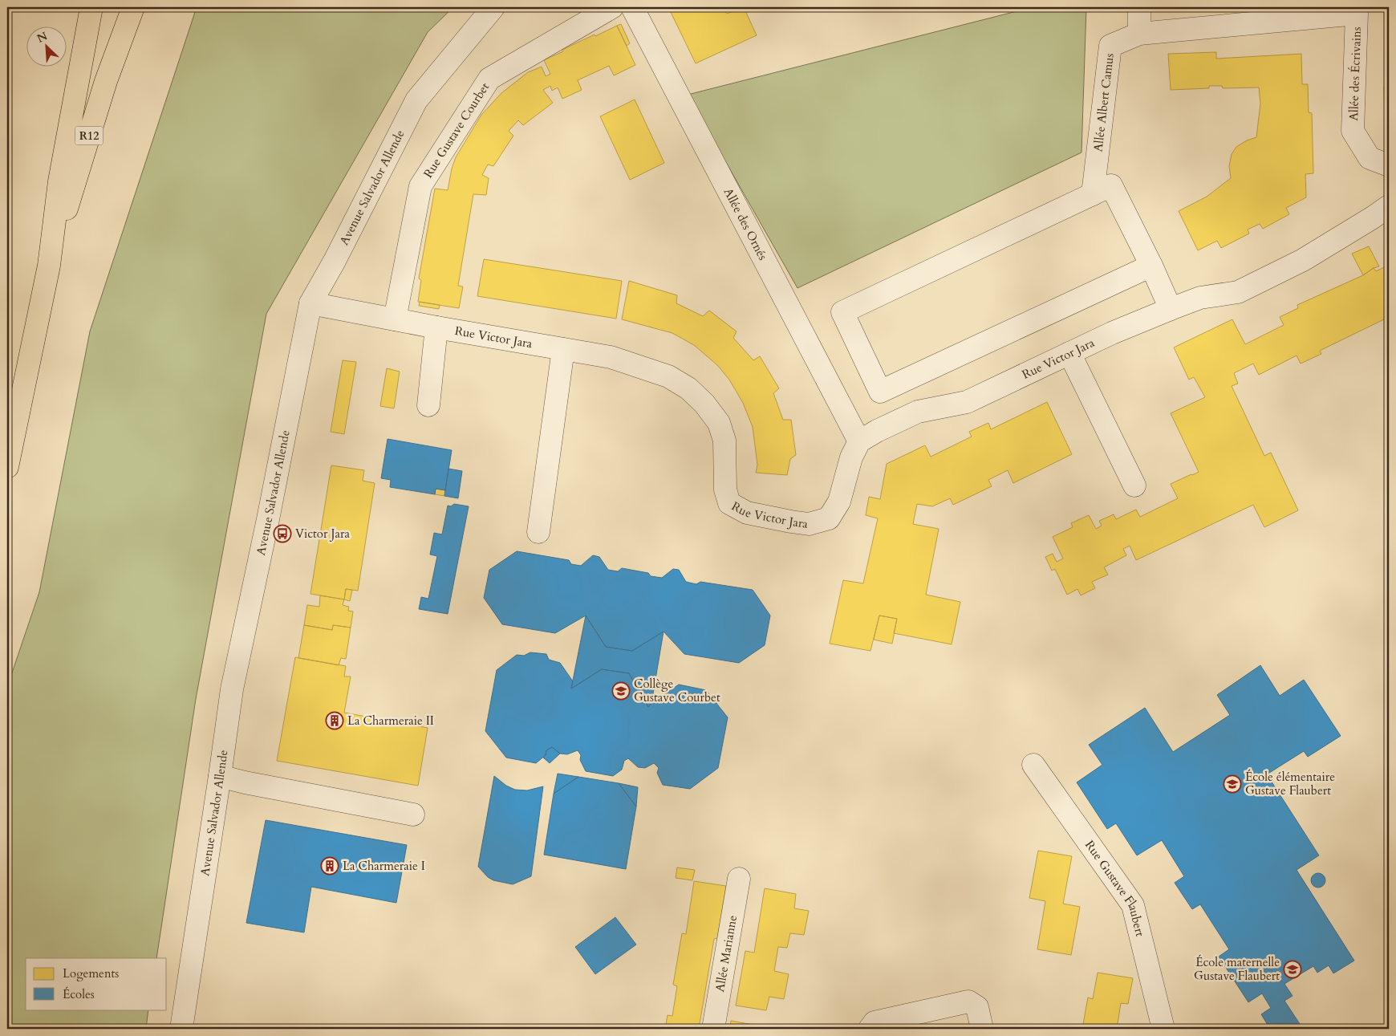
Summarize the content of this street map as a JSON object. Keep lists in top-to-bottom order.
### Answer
{
  "streets": {
    "main road": ["R12"],
    "street": [
      "Allée des Écrivains",
      "Allée Albert Camus",
      "Rue Gustave Courbet",
      "Avenue Salvador Allende",
      "Allée des Ornés",
      "Rue Victor Jara",
      "Rue Gustave Flaubert",
      "Allée Marianne"
    ]
  },
  "crossings": [
    ["Allée des Écrivains", "Allée Albert Camus"],
    ["Rue Gustave Courbet", "Rue Victor Jara"],
    ["Avenue Salvador Allende", "Rue Victor Jara"],
    ["Allée des Ornés", "Rue Victor Jara"]
  ],
  "places": {
    "bus stop": ["Victor Jara"],
    "school or university": ["Collège Gustave Courbet", "École élémentaire Gustave Flaubert", "École maternelle Gustave Flaubert"],
    "building": ["La Charmeraie II", "La Charmeraie I"]
  },
  "legend": ["Logements", "Écoles"],
  "north": "top left"
}
